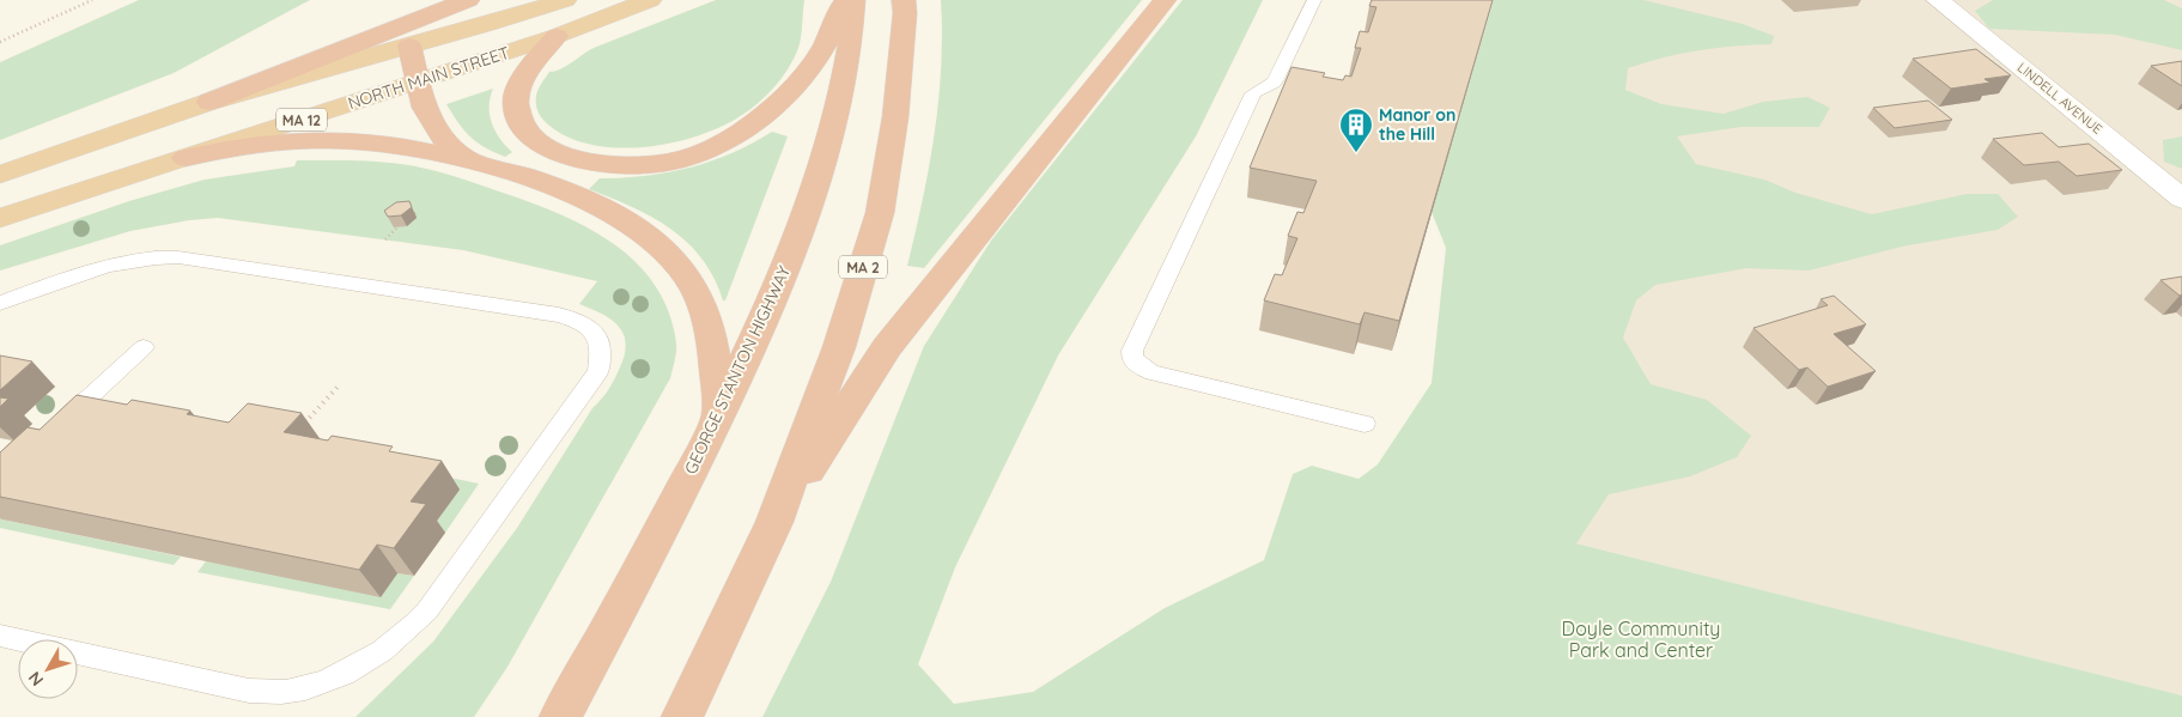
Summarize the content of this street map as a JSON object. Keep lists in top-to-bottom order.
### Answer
{
  "streets": {
    "highway": [
      "NORTH MAIN STREET",
      "MA 12",
      "MA 2",
      "GEORGE STANTON HIGHWAY"
    ],
    "street": ["LINDELL AVENUE"]
  },
  "parks": ["Doyle Community Park and Center"],
  "places": {
    "building": ["Manor on the Hill"]
  },
  "north": "bottom left"
}
